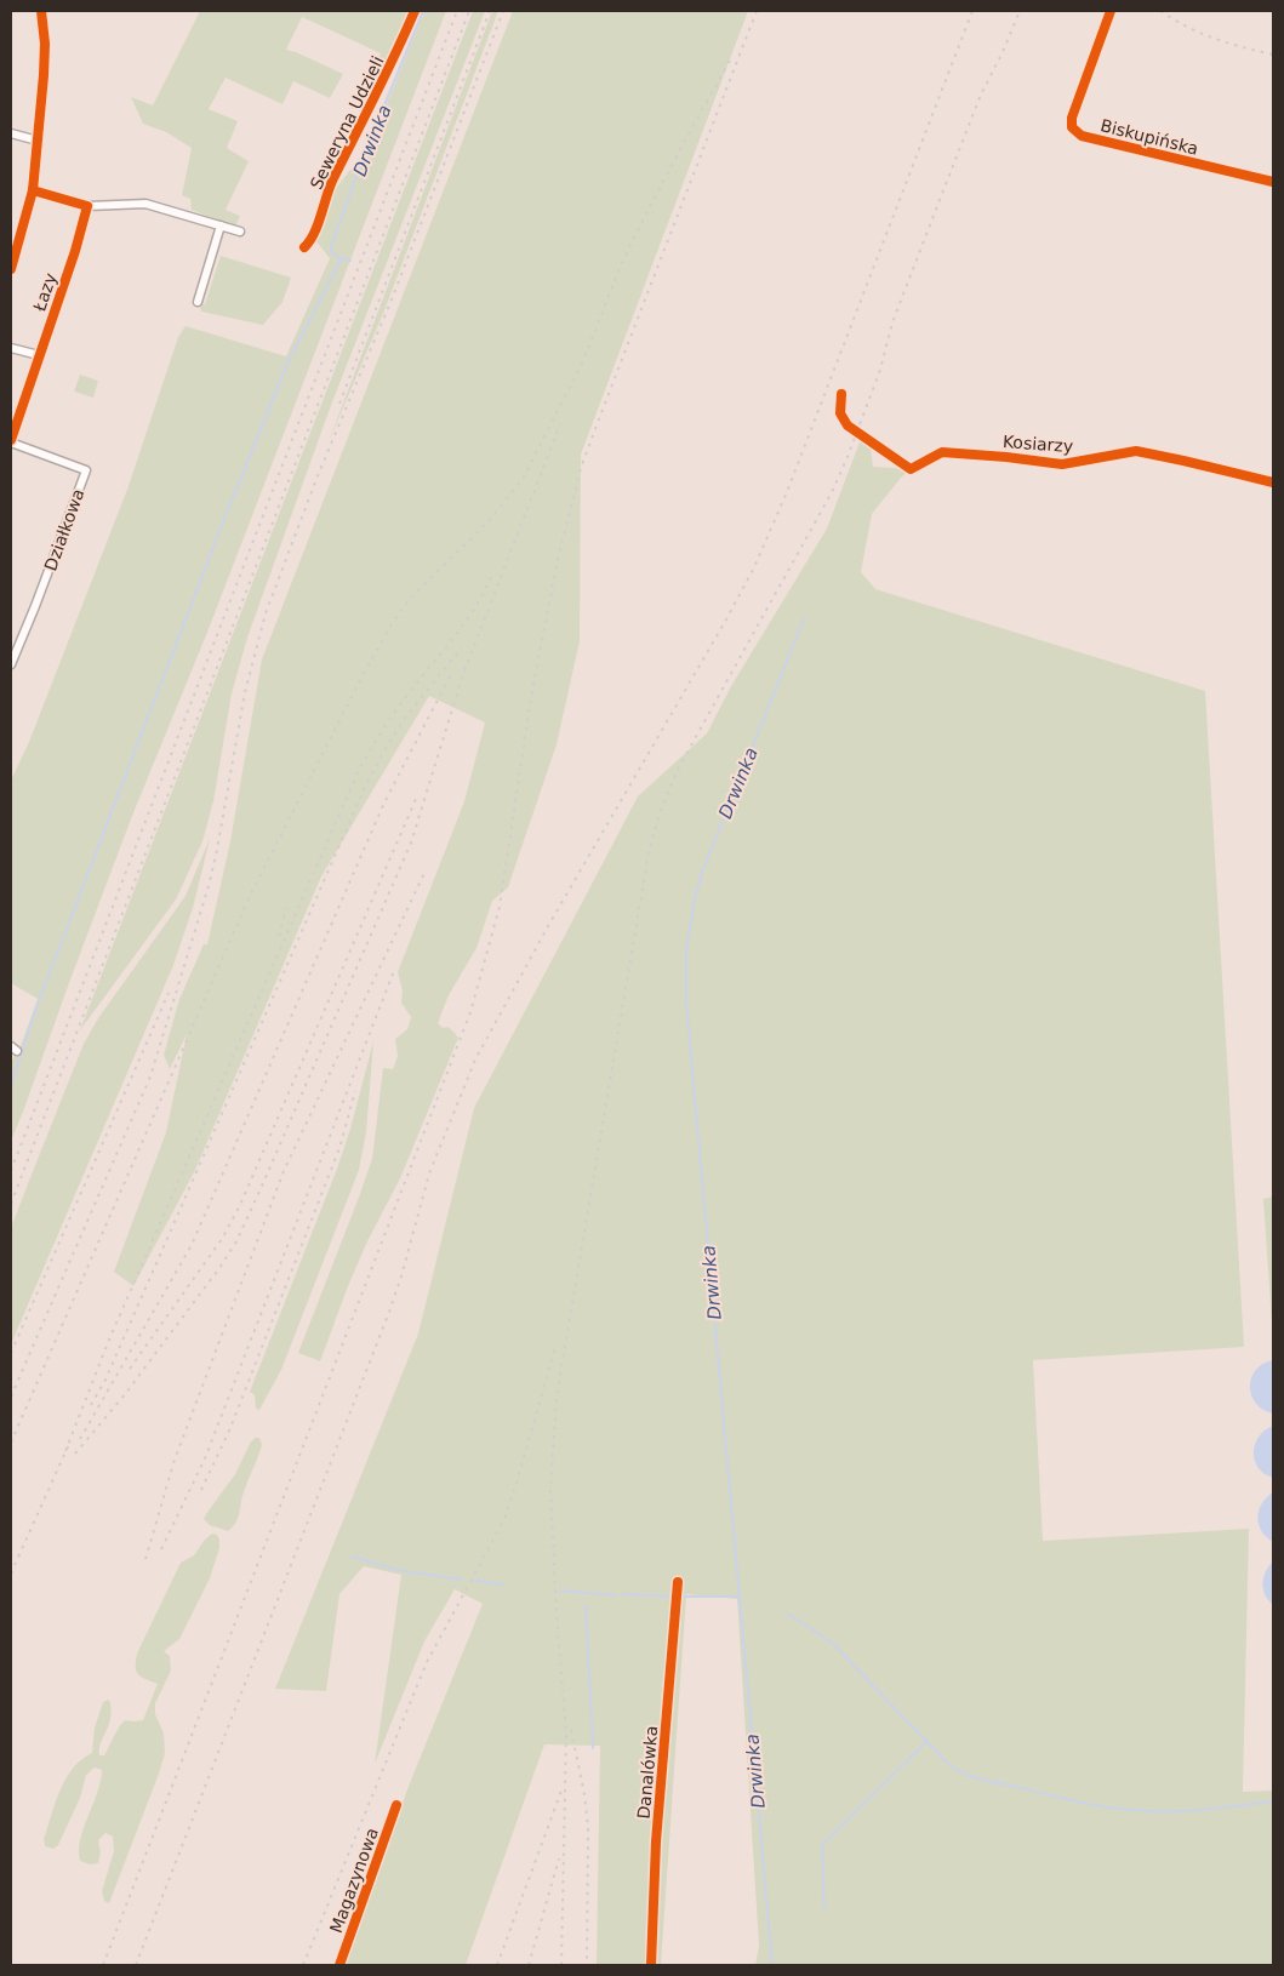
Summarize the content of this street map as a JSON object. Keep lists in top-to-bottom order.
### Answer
{
  "streets": {
    "street": [
      "Seweryna Udzieli",
      "Biskupińska",
      "Łazy",
      "Kosiarzy",
      "Działkowa",
      "Danalówka",
      "Magazynowa"
    ]
  },
  "crossings": [
    ["Łazy", "Działkowa"]
  ],
  "water": ["Drwinka"]
}
